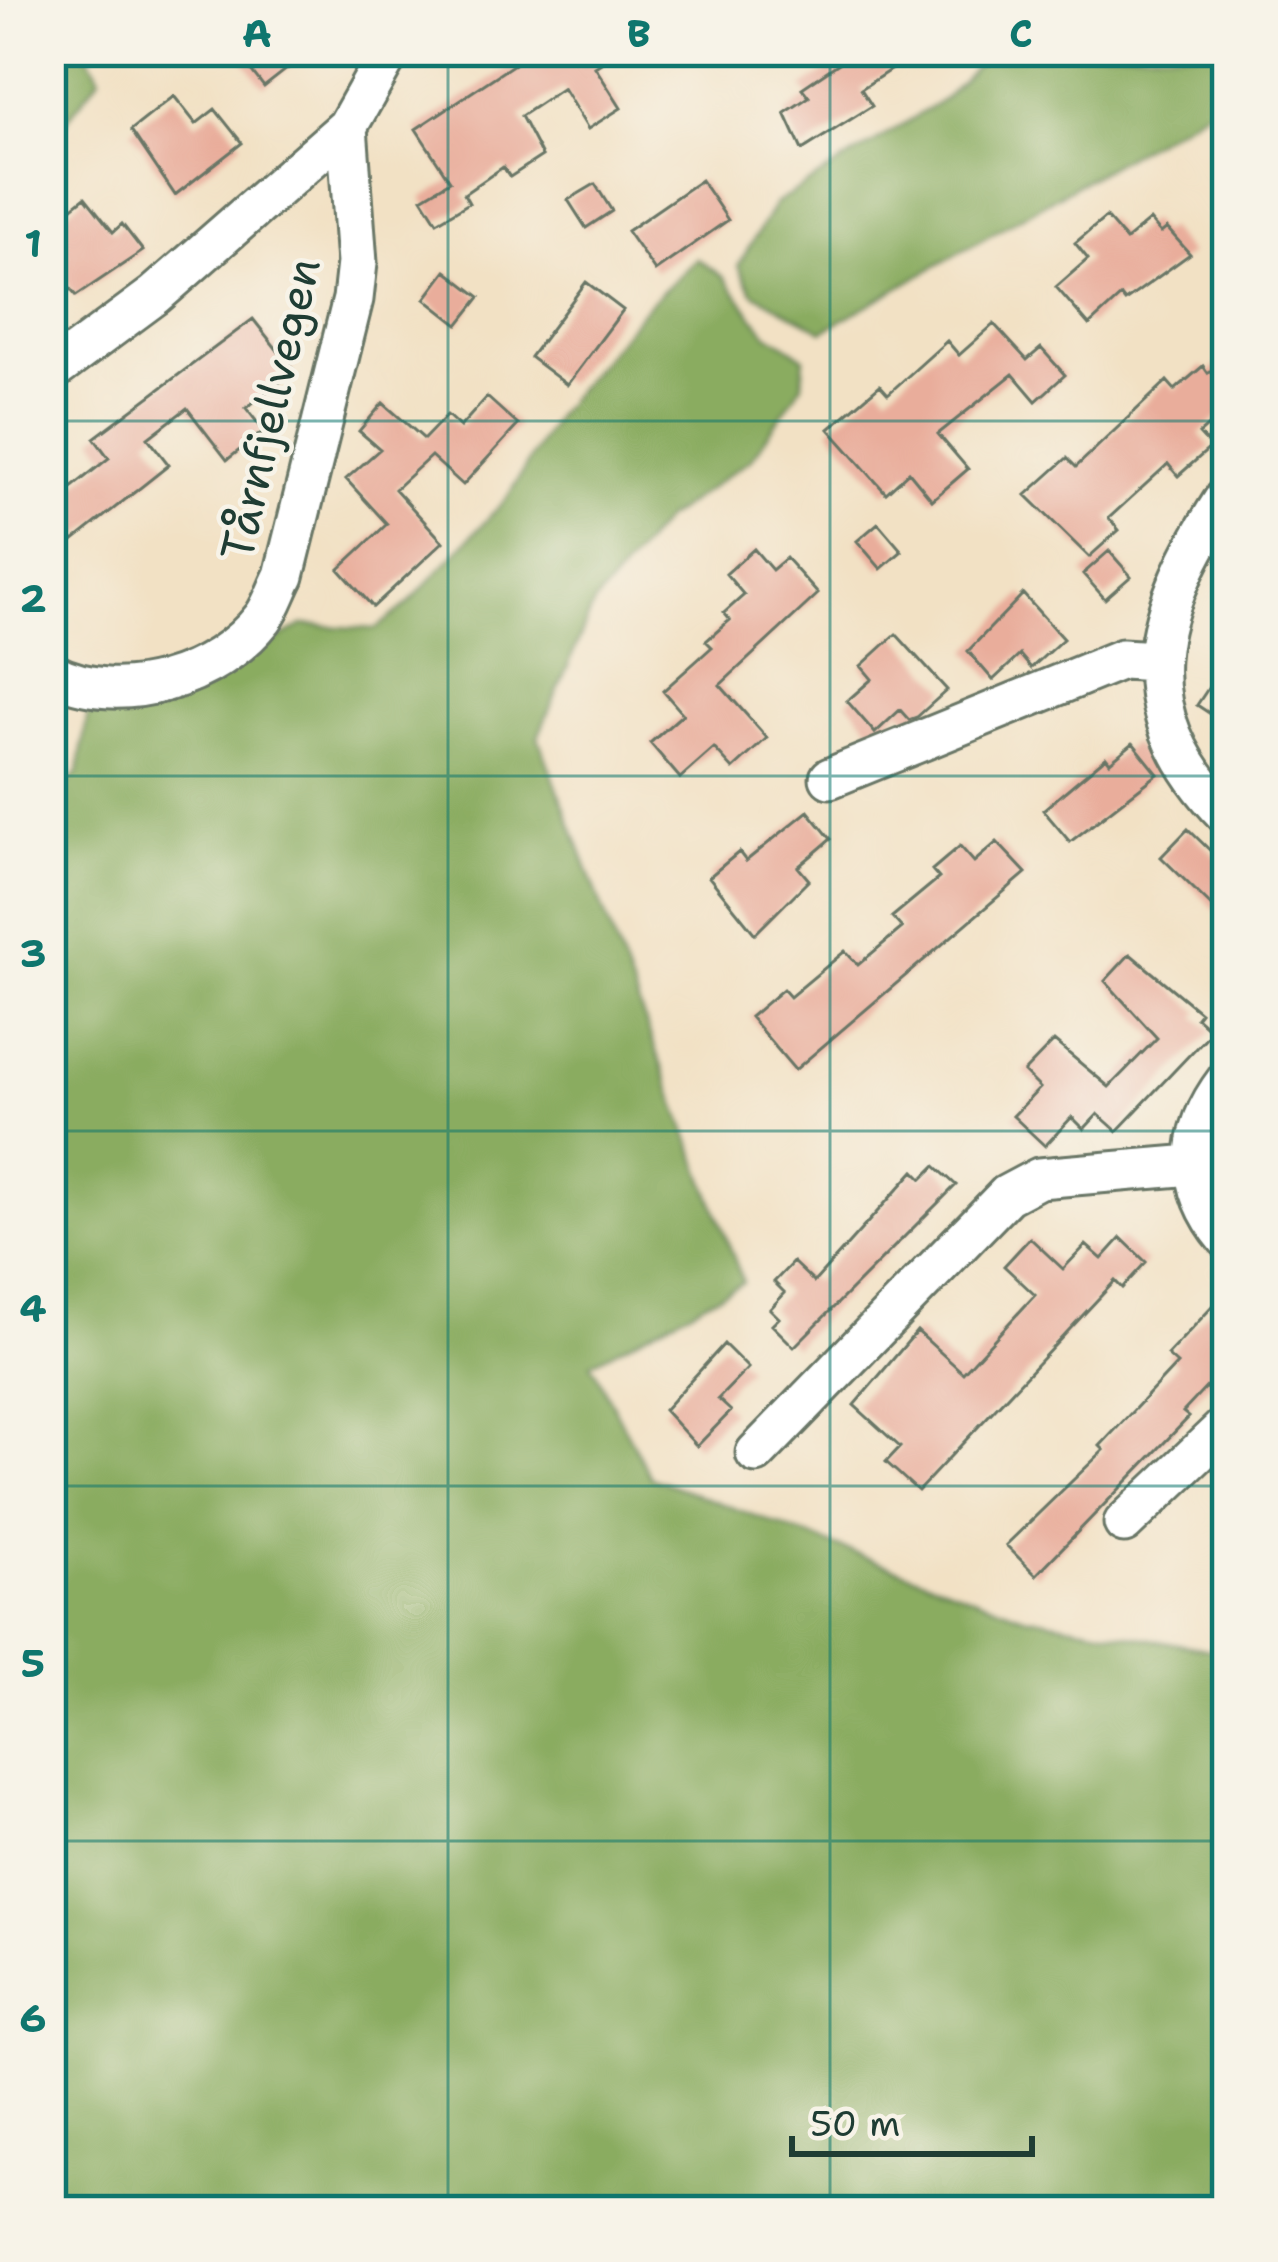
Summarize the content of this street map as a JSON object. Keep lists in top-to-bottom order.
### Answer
{
  "streets": {
    "street": ["Tårnfjellvegen"]
  },
  "scale_bar": "50 m",
  "grid": {
    "columns": ["A", "B", "C"],
    "rows": [
      "1",
      "2",
      "3",
      "4",
      "5",
      "6"
    ]
  }
}
